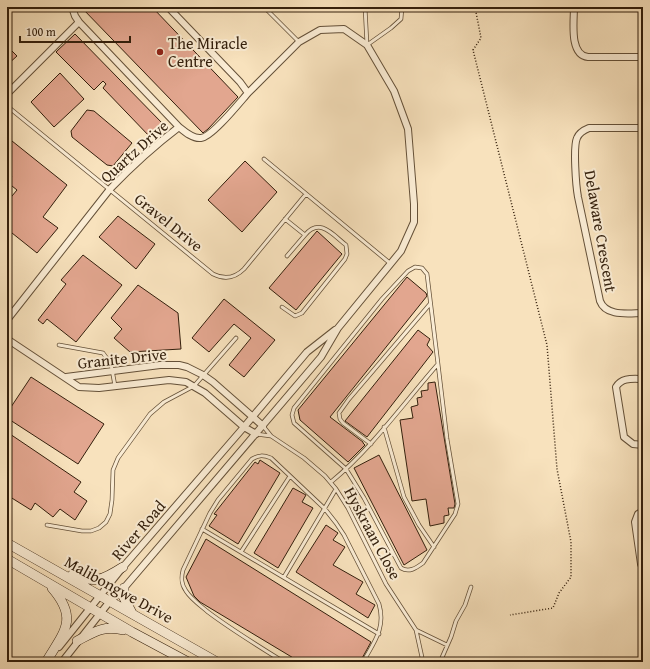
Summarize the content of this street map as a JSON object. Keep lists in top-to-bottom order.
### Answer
{
  "streets": {
    "main road": ["Malibongwe Drive"],
    "street": [
      "Quartz Drive",
      "Delaware Crescent",
      "Granite Drive",
      "River Road"
    ],
    "lane": ["Gravel Drive", "Hyskraan Close"]
  },
  "crossings": [
    ["Quartz Drive", "Gravel Drive"],
    ["Granite Drive", "River Road"],
    ["Granite Drive", "Hyskraan Close"],
    ["River Road", "Malibongwe Drive"]
  ],
  "places": ["The Miracle Centre"],
  "scale_bar": "100 m"
}
